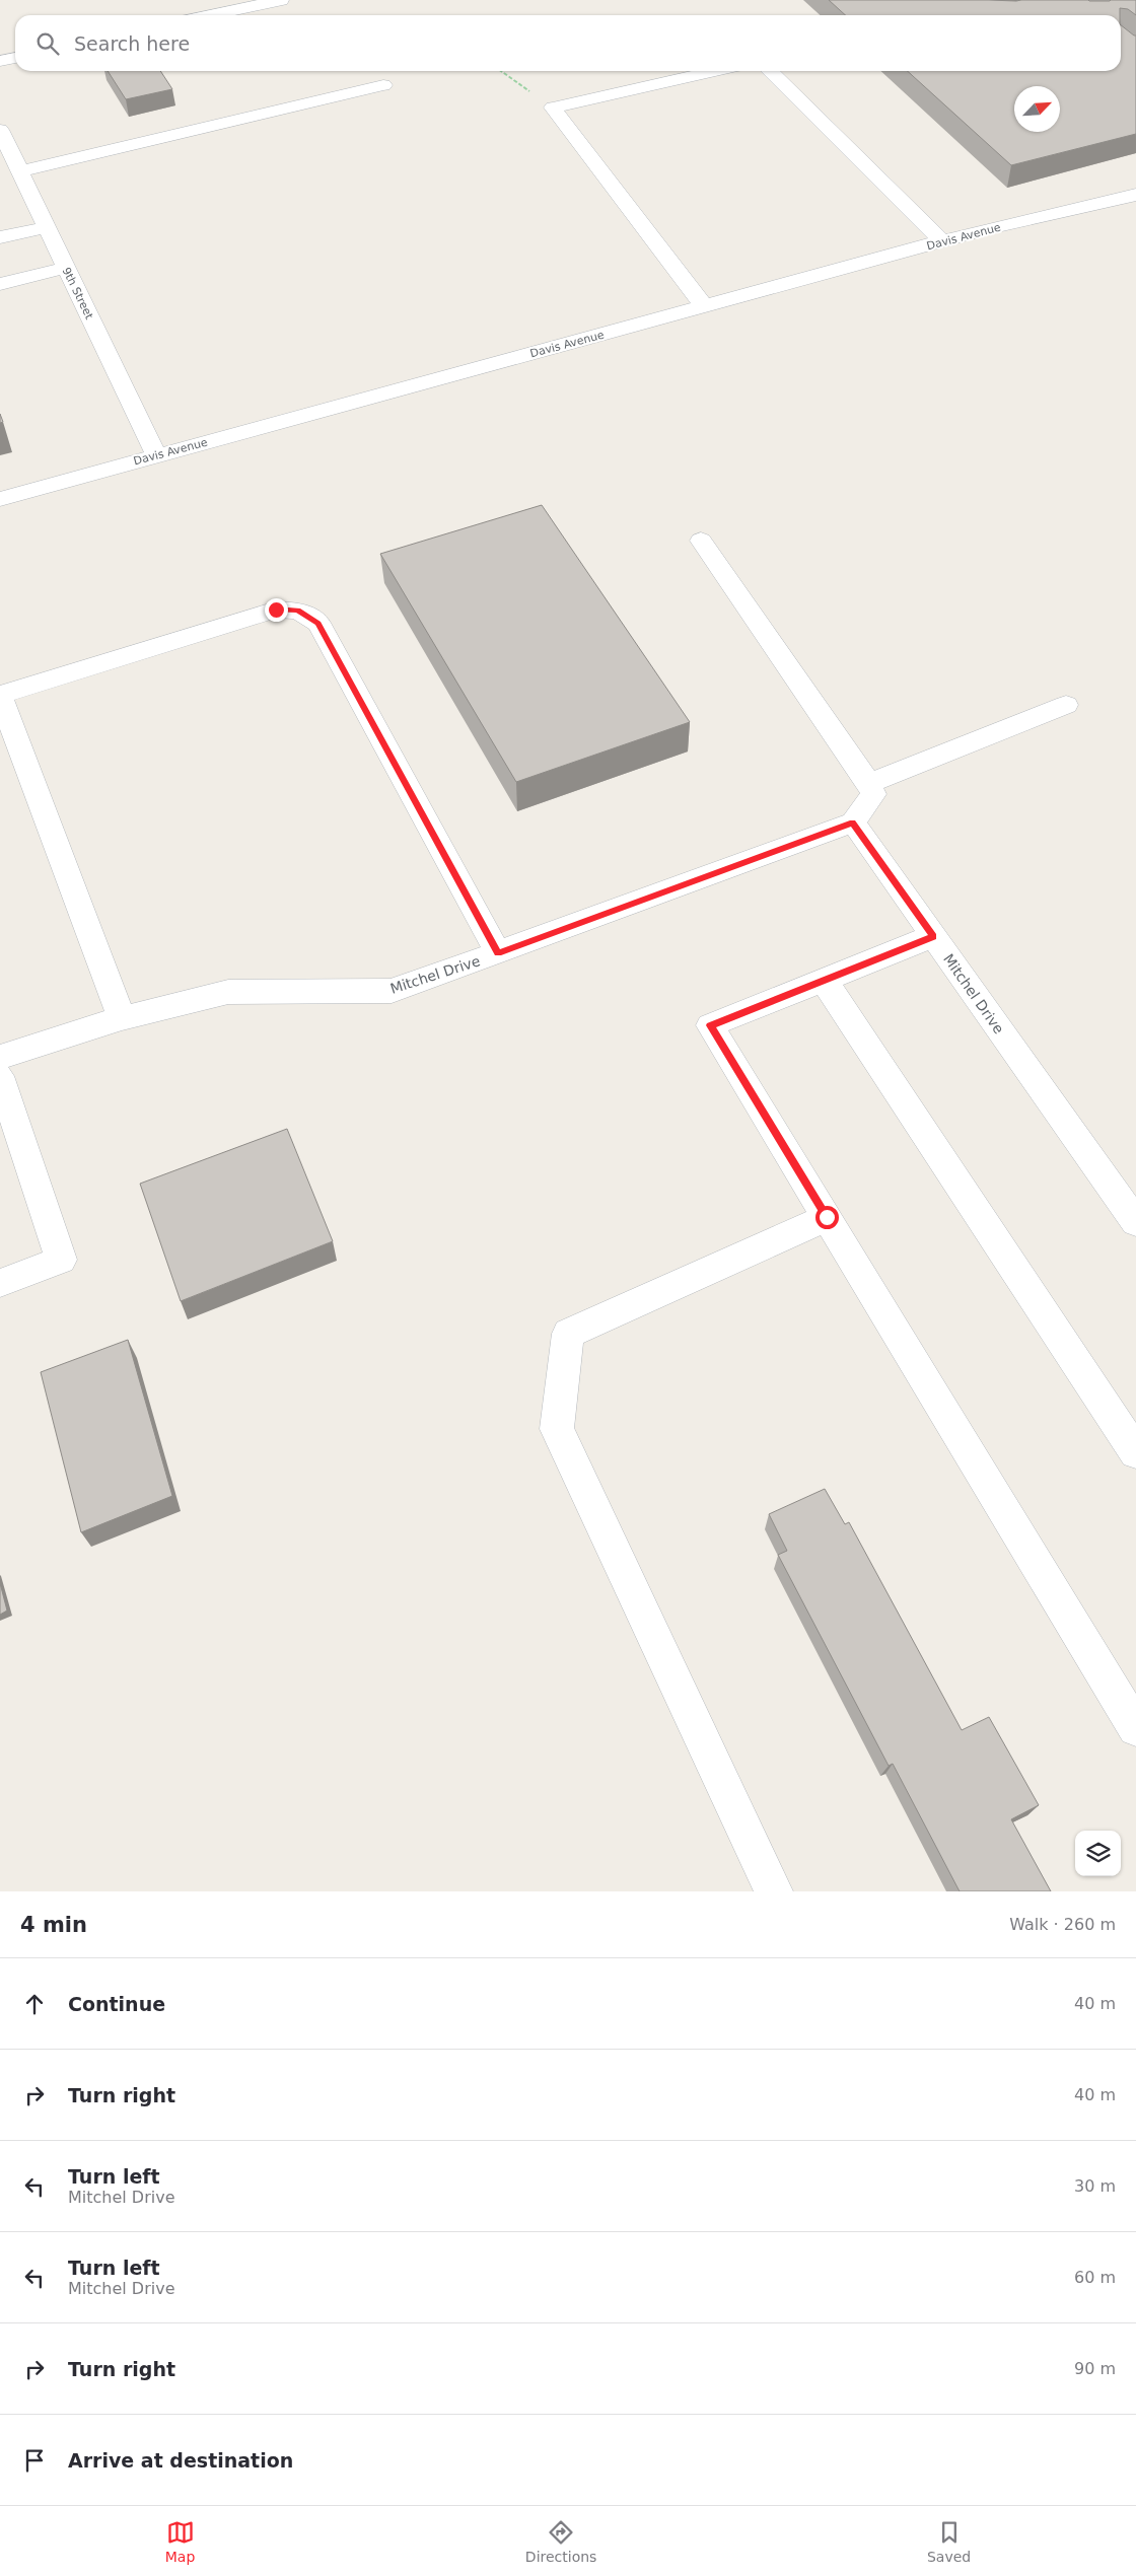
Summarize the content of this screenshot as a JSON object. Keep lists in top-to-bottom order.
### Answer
{
  "streets": {
    "street": ["Davis Avenue", "9th Street", "Mitchel Drive"]
  },
  "crossings": [
    ["Davis Avenue", "9th Street"]
  ],
  "north": "top right",
  "page": {
    "search": "Search here",
    "heading": ["4 min", "Walk · 260 m"],
    "list": [
      ["Continue", "40 m"],
      ["Turn right", "40 m"],
      ["Turn left", "Mitchel Drive", "30 m"],
      ["Turn left", "Mitchel Drive", "60 m"],
      ["Turn right", "90 m"],
      "Arrive at destination"
    ],
    "nav": ["Map", "Directions", "Saved"]
  }
}
